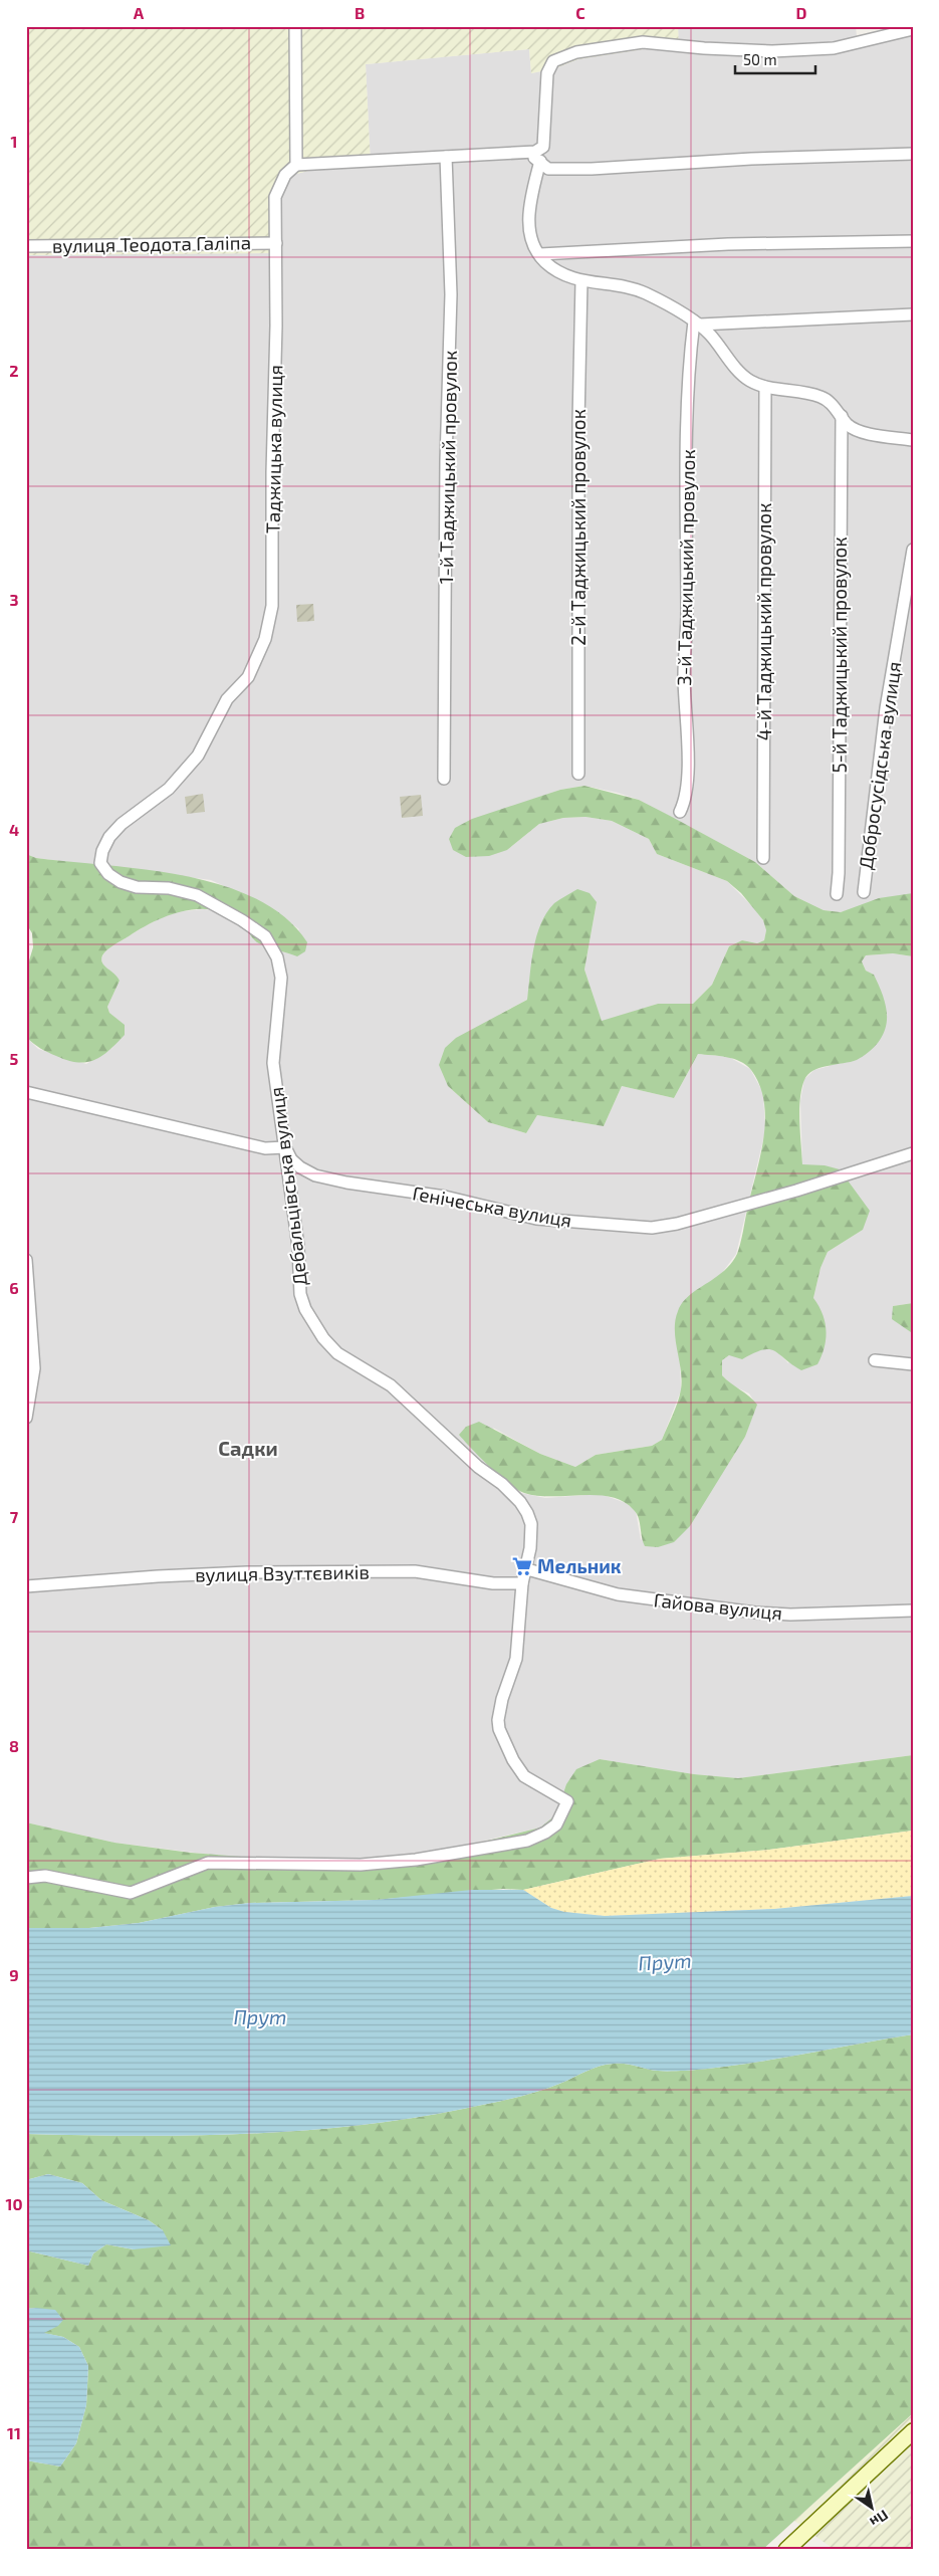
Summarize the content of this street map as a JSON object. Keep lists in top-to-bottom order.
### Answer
{
  "streets": {
    "street": [
      "вулиця Теодота Галіпа",
      "Таджицька вулиця",
      "1-й Таджицький провулок",
      "2-й Таджицький провулок",
      "3-й Таджицький провулок",
      "4-й Таджицький провулок",
      "5-й Таджицький провулок",
      "Добросусідська вулиця",
      "Дебальцівська вулиця",
      "Генічеська вулиця",
      "вулиця Взуттєвиків",
      "Гайова вулиця"
    ]
  },
  "crossings": [
    ["вулиця Теодота Галіпа", "Таджицька вулиця"],
    ["Таджицька вулиця", "Дебальцівська вулиця"],
    ["Дебальцівська вулиця", "Генічеська вулиця"],
    ["Дебальцівська вулиця", "Гайова вулиця"]
  ],
  "districts": ["Садки"],
  "water": ["Прут"],
  "places": {
    "supermarket": ["Мельник"]
  },
  "scale_bar": "50 m",
  "north": "bottom right",
  "grid": {
    "columns": [
      "A",
      "B",
      "C",
      "D"
    ],
    "rows": [
      "1",
      "2",
      "3",
      "4",
      "5",
      "6",
      "7",
      "8",
      "9",
      "10",
      "11"
    ]
  }
}
